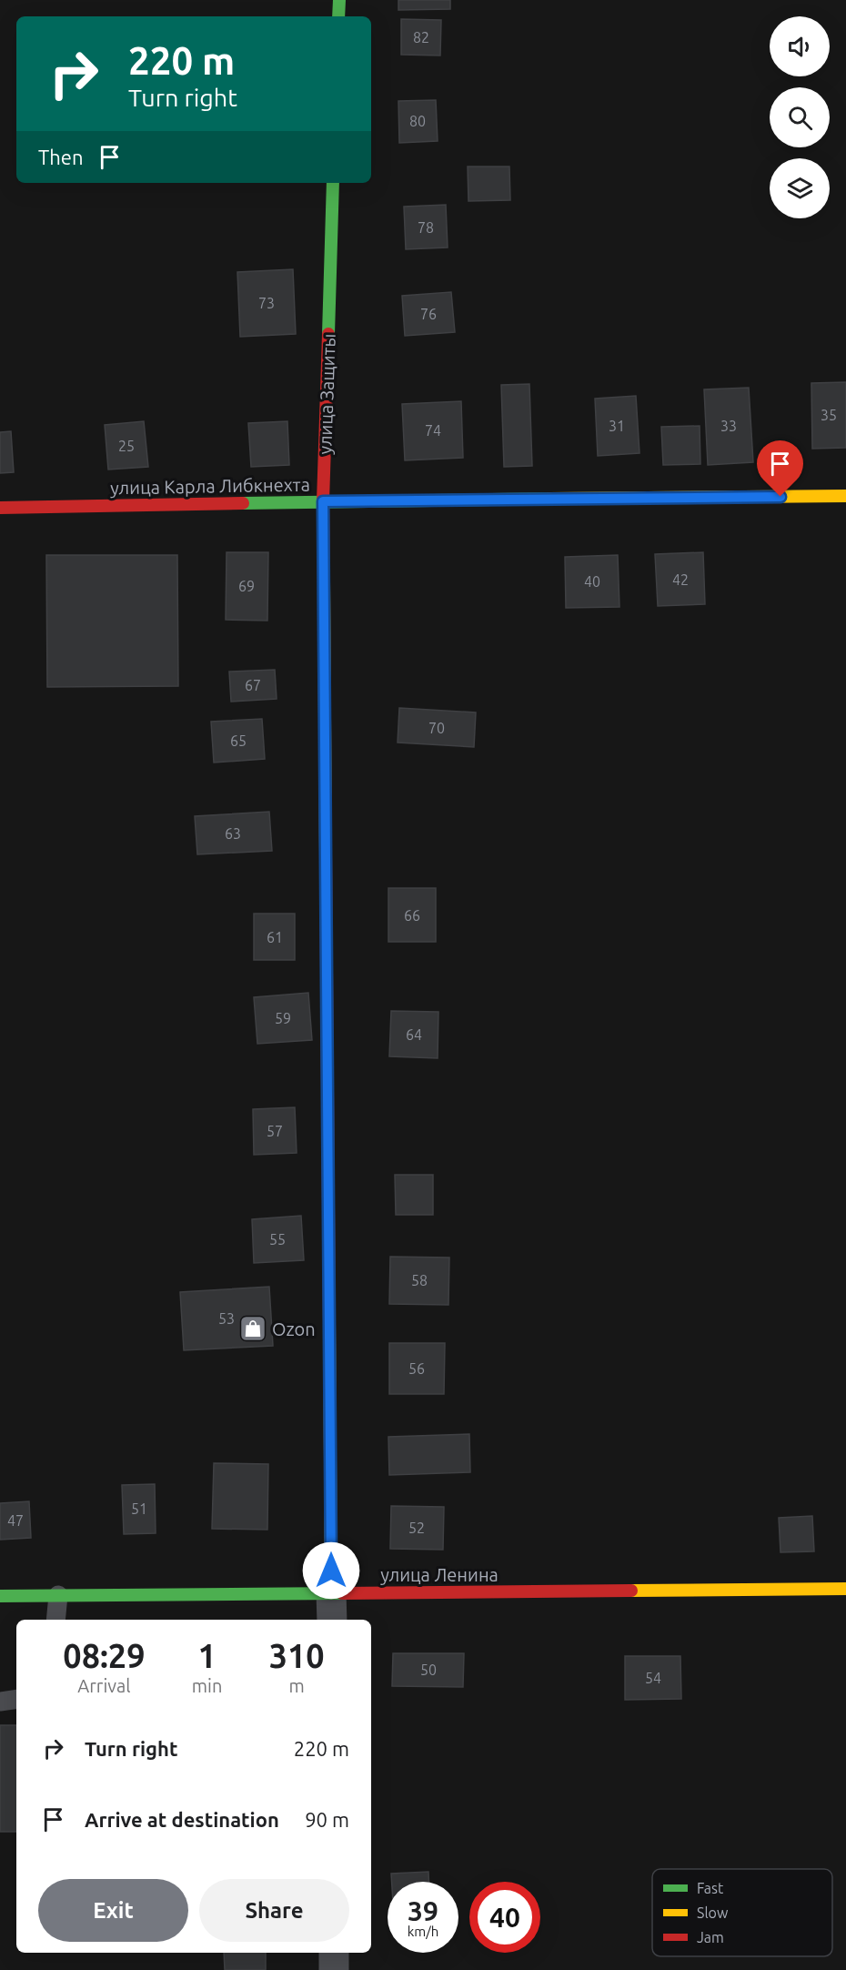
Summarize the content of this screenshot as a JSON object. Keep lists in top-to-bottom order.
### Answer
{
  "streets": {
    "street": ["улица Защиты", "улица Карла Либкнехта", "улица Ленина"]
  },
  "crossings": [
    ["улица Защиты", "улица Карла Либкнехта"],
    ["улица Защиты", "улица Ленина"]
  ],
  "places": {
    "shop": ["Ozon"]
  },
  "house_numbers": [
    "82",
    "80",
    "78",
    "73",
    "76",
    "35",
    "31",
    "33",
    "74",
    "25",
    "42",
    "40",
    "69",
    "67",
    "70",
    "65",
    "63",
    "66",
    "61",
    "59",
    "64",
    "57",
    "55",
    "58",
    "53",
    "56",
    "51",
    "47",
    "52",
    "50",
    "54"
  ],
  "legend": ["Fast", "Slow", "Jam"],
  "page": {
    "turn": ["220 m", "Turn right"],
    "then": "Then",
    "eta": [
      "08:29",
      "Arrival",
      "1",
      "min",
      "310",
      "m"
    ],
    "list": [
      {
        "name": "Turn right",
        "value": "220 m"
      },
      {
        "name": "Arrive at destination",
        "value": "90 m"
      }
    ],
    "buttons": ["Exit", "Share"],
    "speed": "39 km/h",
    "limit": "40"
  }
}
